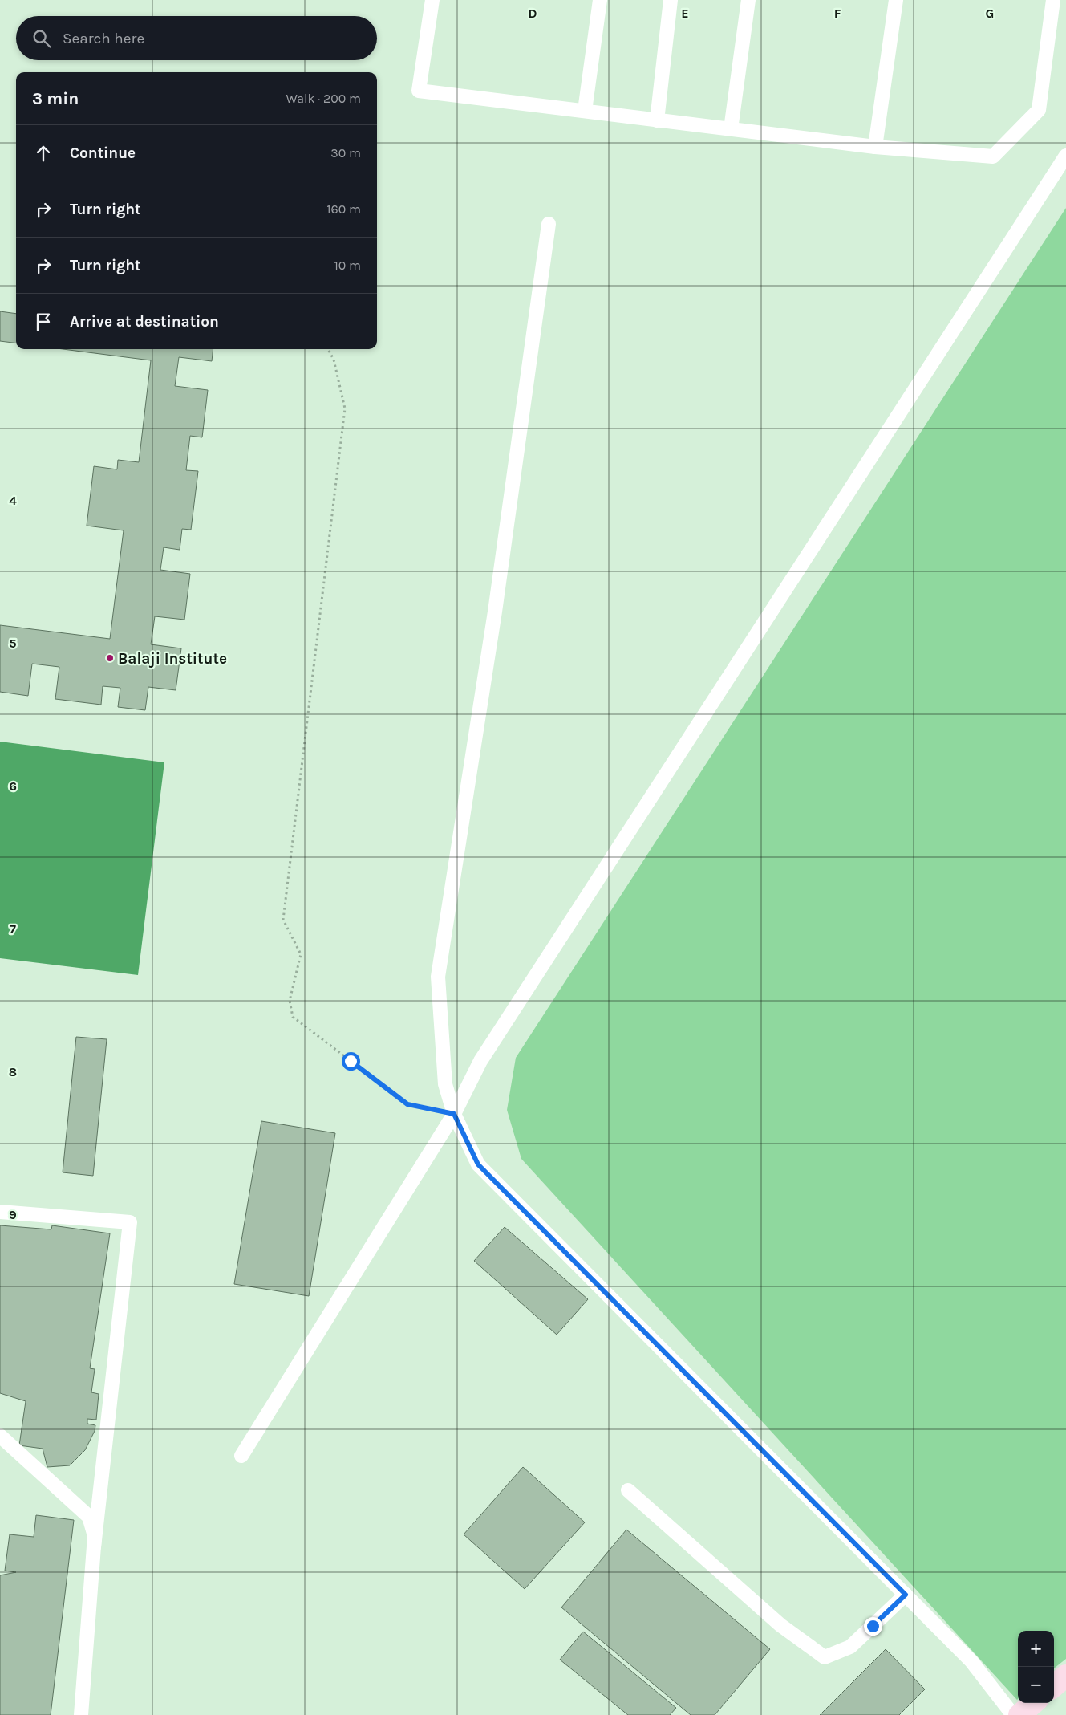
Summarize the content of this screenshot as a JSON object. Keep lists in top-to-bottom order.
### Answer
{
  "places": ["Balaji Institute"],
  "page": {
    "search": "Search here",
    "heading": ["3 min", "Walk · 200 m"],
    "list": [
      ["Continue", "30 m"],
      ["Turn right", "160 m"],
      ["Turn right", "10 m"],
      "Arrive at destination"
    ],
    "map_buttons": ["+", "−"]
  },
  "grid": {
    "columns": [
      "D",
      "E",
      "F",
      "G"
    ],
    "rows": [
      "4",
      "5",
      "6",
      "7",
      "8",
      "9"
    ]
  }
}
